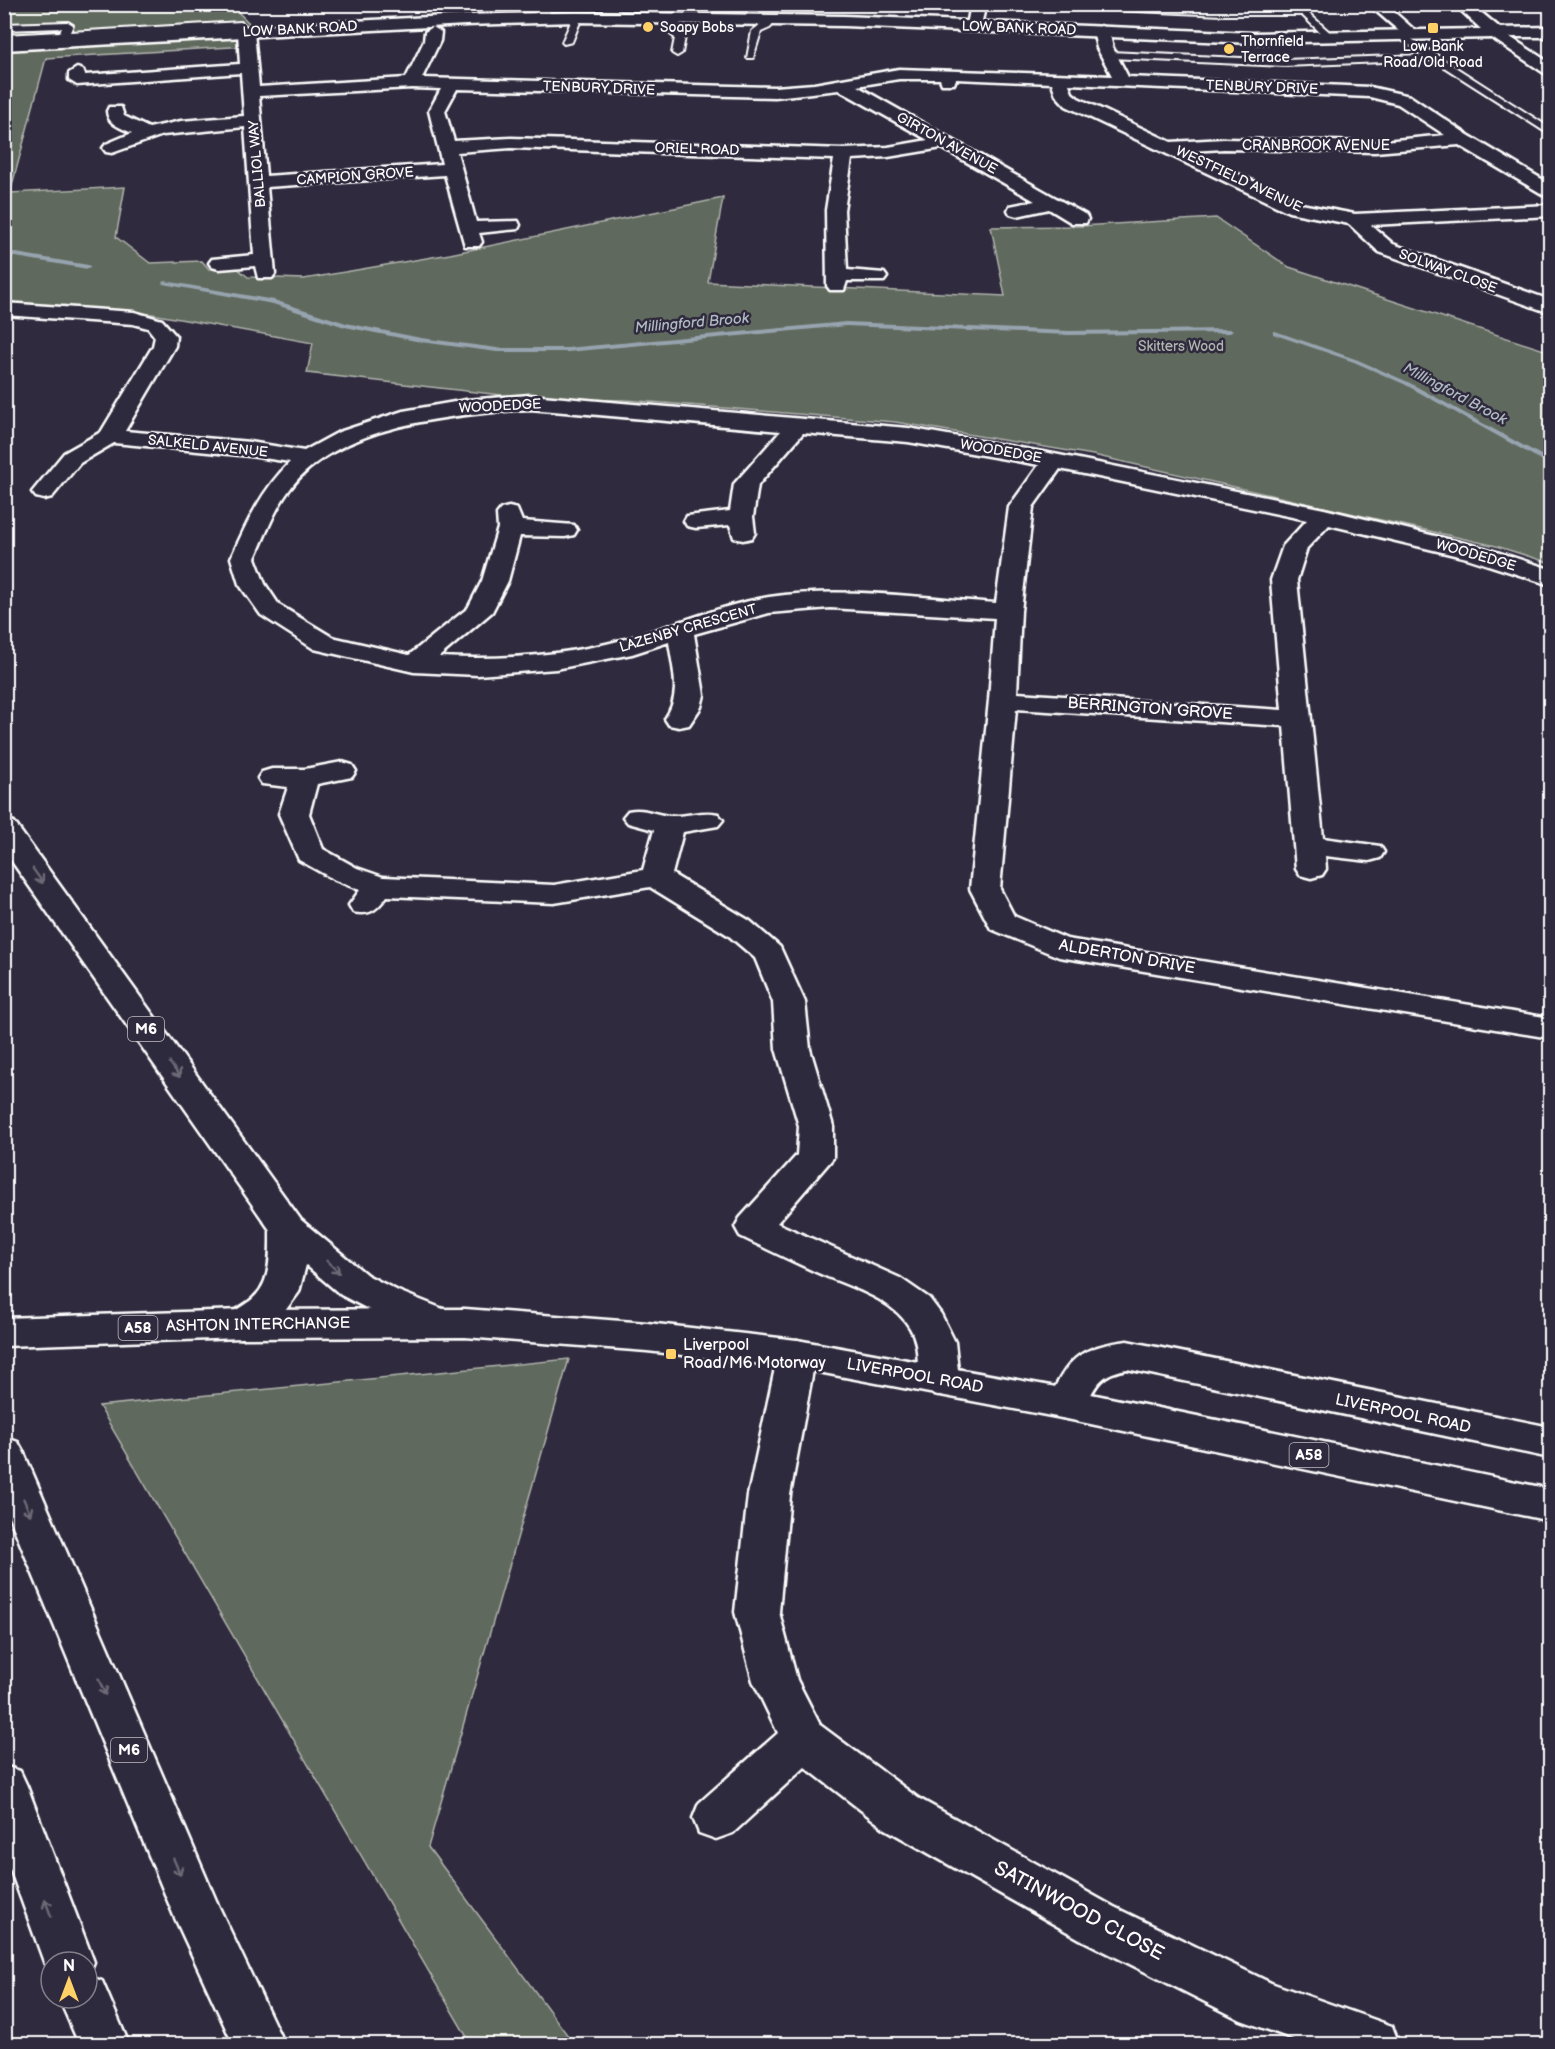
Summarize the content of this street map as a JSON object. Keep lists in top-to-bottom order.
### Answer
{
  "streets": {
    "main road": [
      "LOW BANK ROAD",
      "TENBURY DRIVE",
      "GIRTON AVENUE",
      "CRANBROOK AVENUE",
      "ORIEL ROAD",
      "BALLIOL WAY",
      "CAMPION GROVE",
      "WESTFIELD AVENUE",
      "SOLWAY CLOSE",
      "WOODEDGE",
      "SALKELD AVENUE",
      "LAZENBY CRESCENT",
      "BERRINGTON GROVE",
      "ALDERTON DRIVE",
      "M6",
      "ASHTON INTERCHANGE",
      "A58",
      "LIVERPOOL ROAD",
      "SATINWOOD CLOSE"
    ]
  },
  "crossings": [
    ["LOW BANK ROAD", "BALLIOL WAY"],
    ["TENBURY DRIVE", "GIRTON AVENUE"],
    ["TENBURY DRIVE", "CRANBROOK AVENUE"],
    ["TENBURY DRIVE", "BALLIOL WAY"],
    ["TENBURY DRIVE", "WESTFIELD AVENUE"],
    ["GIRTON AVENUE", "ORIEL ROAD"],
    ["CRANBROOK AVENUE", "WESTFIELD AVENUE"],
    ["BALLIOL WAY", "CAMPION GROVE"],
    ["WESTFIELD AVENUE", "SOLWAY CLOSE"],
    ["WOODEDGE", "LAZENBY CRESCENT"],
    ["WOODEDGE", "ALDERTON DRIVE"],
    ["SALKELD AVENUE", "LAZENBY CRESCENT"],
    ["LAZENBY CRESCENT", "ALDERTON DRIVE"],
    ["BERRINGTON GROVE", "ALDERTON DRIVE"],
    ["ASHTON INTERCHANGE", "LIVERPOOL ROAD"],
    ["LIVERPOOL ROAD", "SATINWOOD CLOSE"]
  ],
  "water": ["Millingford Brook"],
  "parks": ["Skitters Wood"],
  "places": {
    "other": ["Soapy Bobs", "Thornfield Terrace"],
    "transit": ["Low Bank Road/Old Road", "Liverpool Road/M6 Motorway"]
  },
  "north": "top"
}
